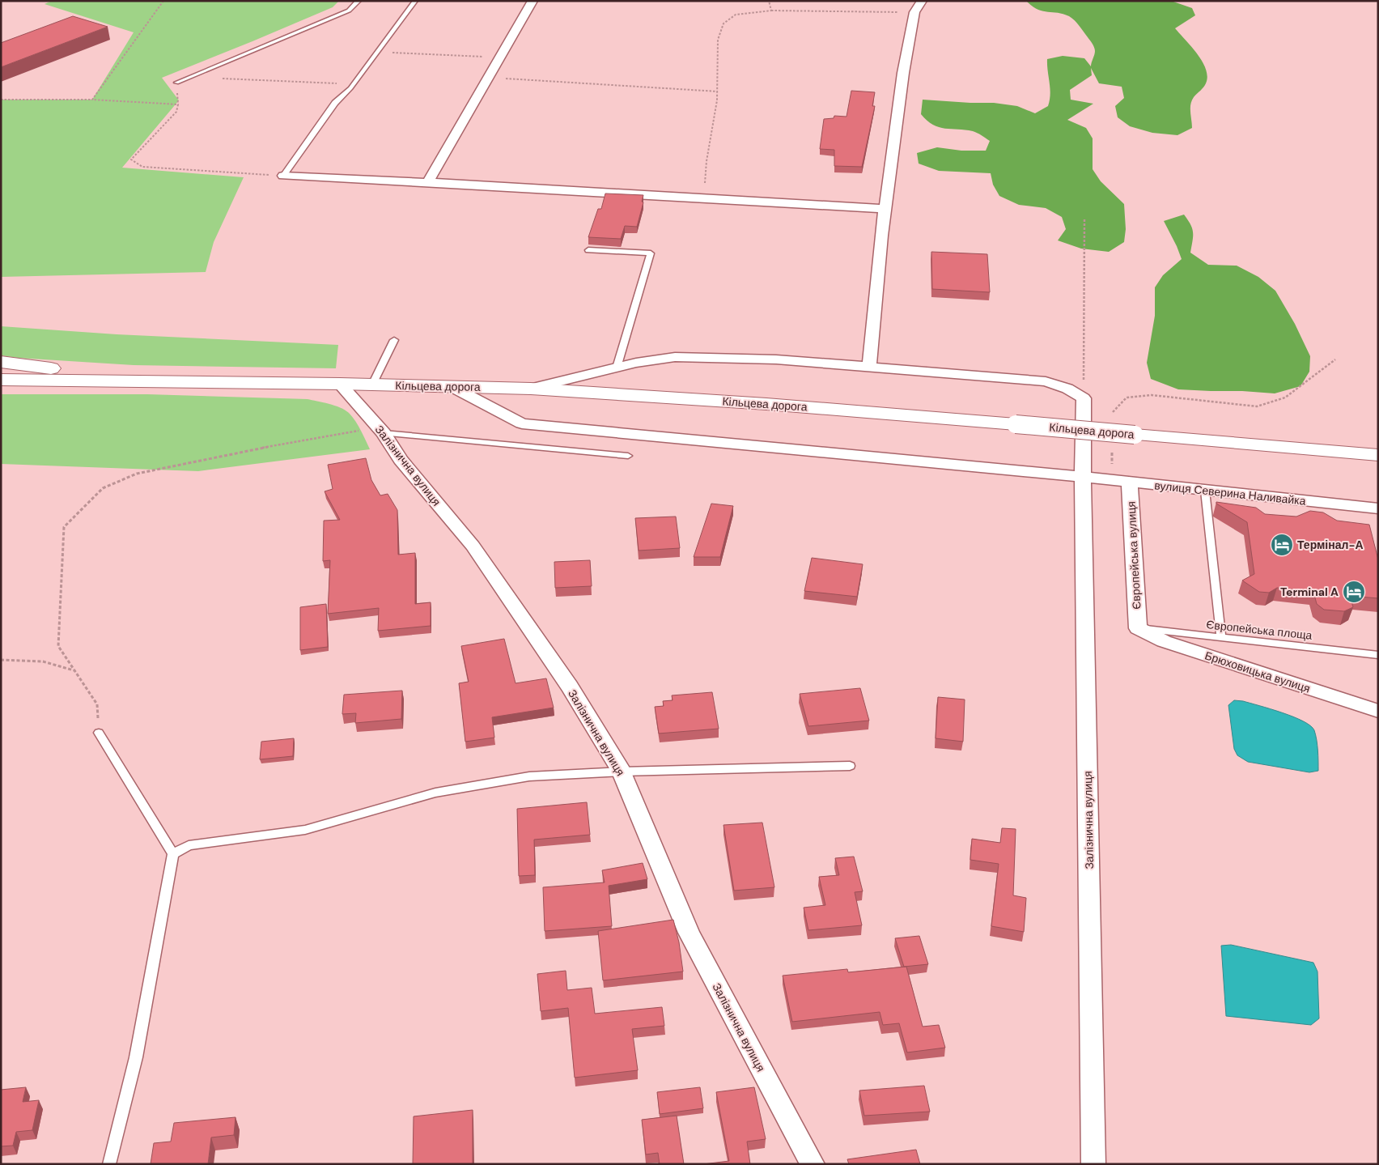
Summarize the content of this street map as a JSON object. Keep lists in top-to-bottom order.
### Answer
{
  "streets": {
    "highway": ["Кільцева дорога"],
    "street": [
      "Залізнична вулиця",
      "вулиця Северина Наливайка",
      "Європейська вулиця",
      "Брюховицька вулиця"
    ],
    "lane": ["Європейська площа"]
  },
  "crossings": [
    ["Кільцева дорога", "Залізнична вулиця"],
    ["Кільцева дорога", "вулиця Северина Наливайка"],
    ["Залізнична вулиця", "вулиця Северина Наливайка"],
    ["вулиця Северина Наливайка", "Європейська вулиця"],
    ["Європейська вулиця", "Європейська площа"],
    ["Європейська вулиця", "Брюховицька вулиця"],
    ["Європейська площа", "Брюховицька вулиця"]
  ],
  "places": {
    "hotel": ["Термінал-А", "Terminal A"]
  }
}
